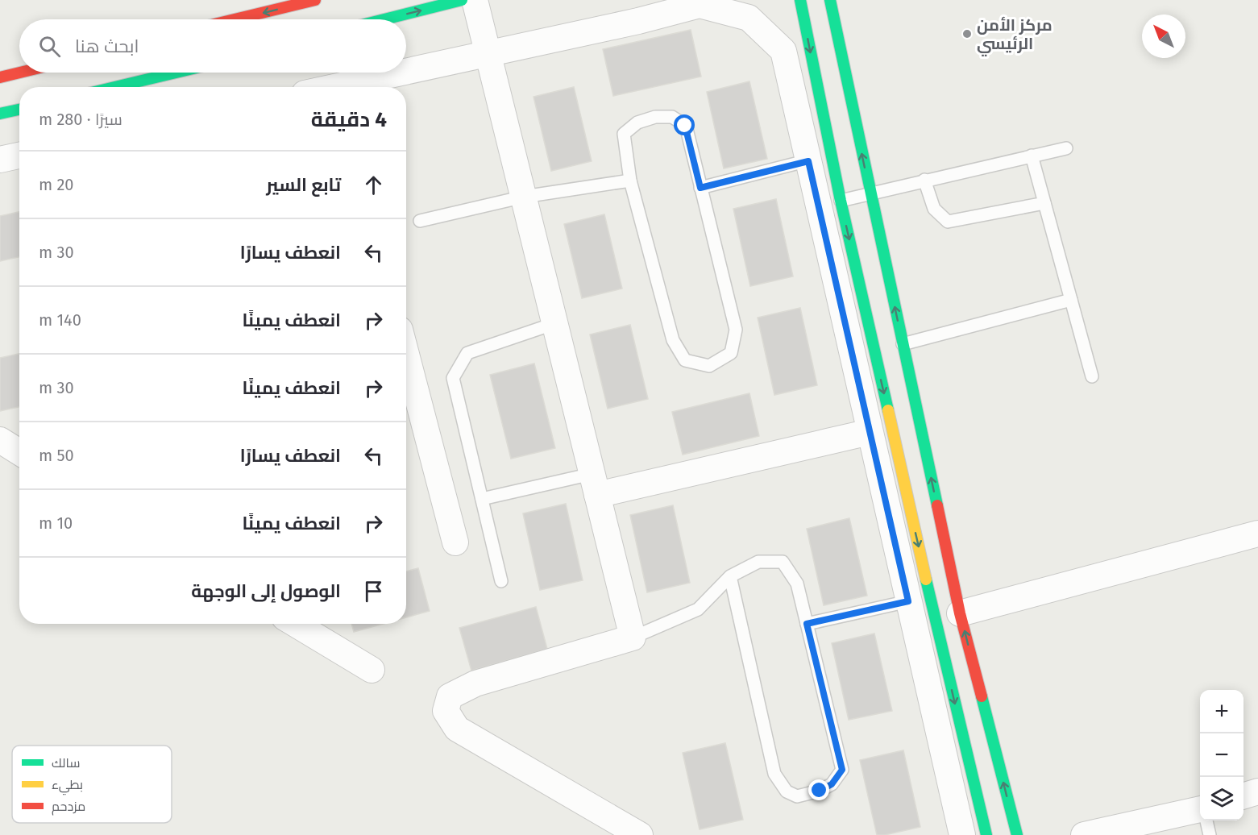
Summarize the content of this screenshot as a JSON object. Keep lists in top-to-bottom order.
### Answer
{
  "places": ["مركز الأمن الرئيسي"],
  "legend": ["سالك", "بطيء", "مزدحم"],
  "north": "top left",
  "page": {
    "search": "ابحث هنا",
    "heading": ["4 دقيقة", "سيرًا · 280 m"],
    "list": [
      ["تابع السير", "20 m"],
      ["انعطف يسارًا", "30 m"],
      ["انعطف يمينًا", "140 m"],
      ["انعطف يمينًا", "30 m"],
      ["انعطف يسارًا", "50 m"],
      ["انعطف يمينًا", "10 m"],
      "الوصول إلى الوجهة"
    ],
    "map_buttons": ["+", "−"]
  }
}
